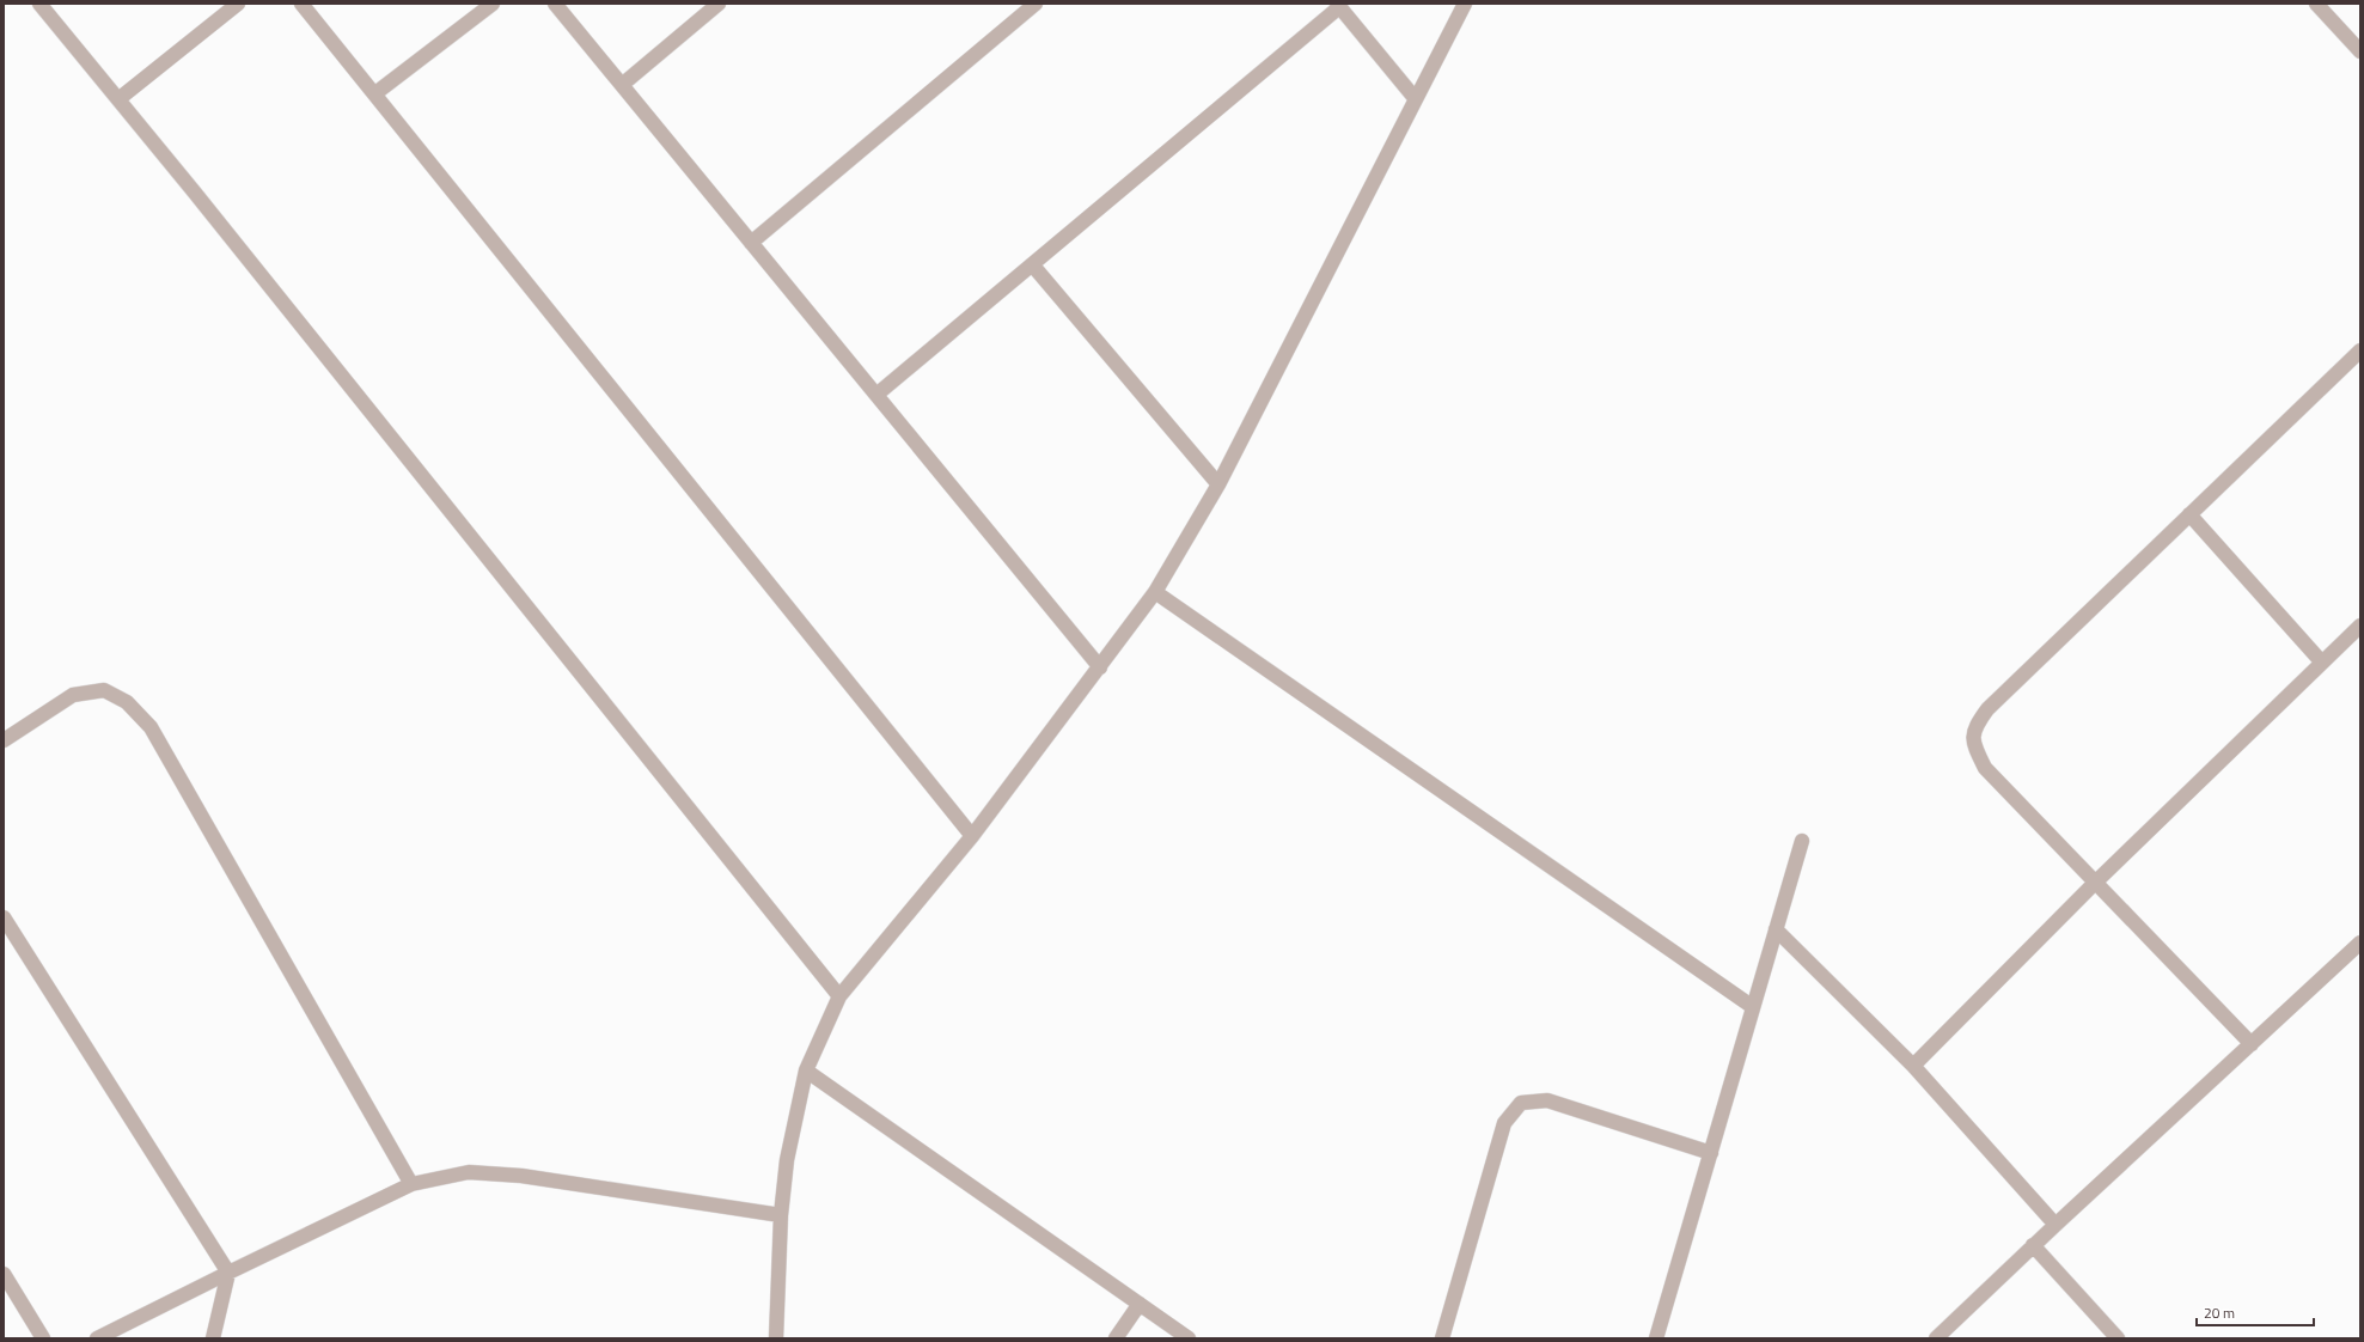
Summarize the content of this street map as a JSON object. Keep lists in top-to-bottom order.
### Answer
{
  "scale_bar": "20 m"
}
